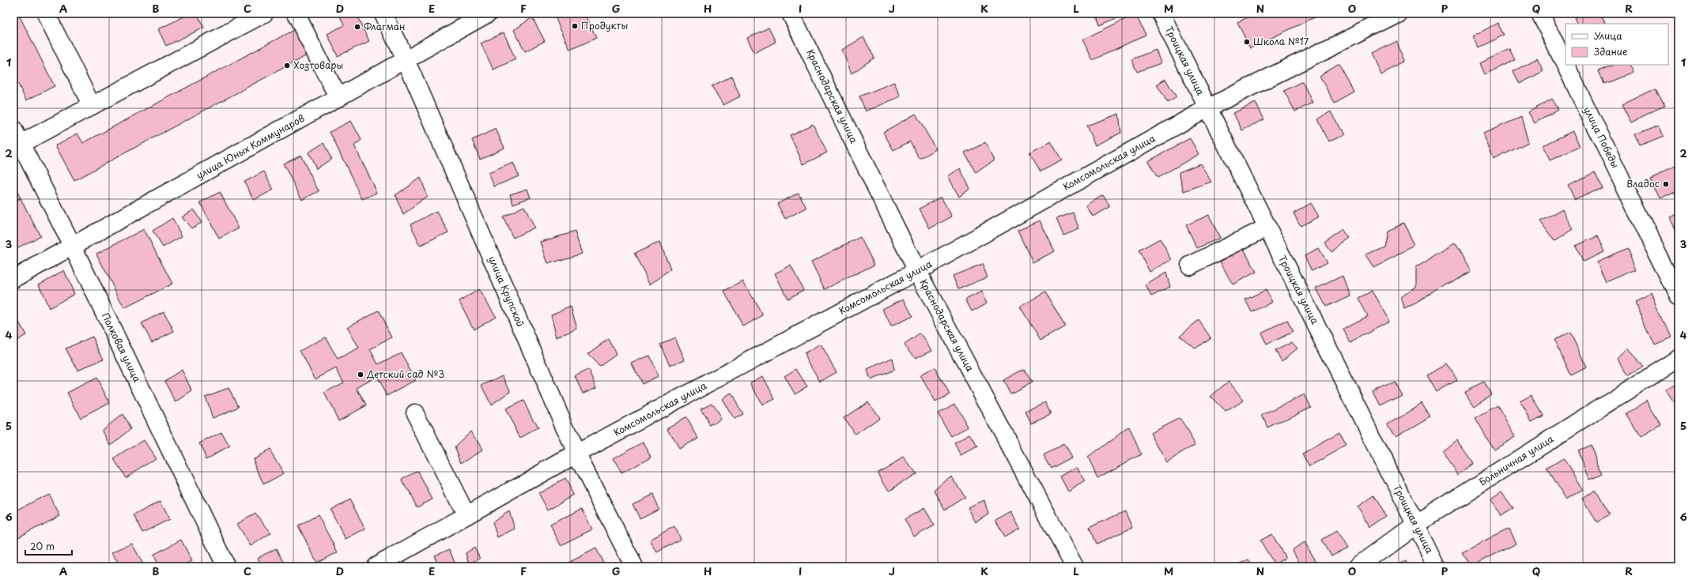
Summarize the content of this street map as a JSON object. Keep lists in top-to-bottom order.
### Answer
{
  "streets": {
    "street": [
      "Троицкая улица",
      "Краснодарская улица",
      "улица Победы",
      "улица Юных Коммунаров",
      "Комсомольская улица",
      "улица Крупской",
      "Полковая улица",
      "Больничная улица"
    ]
  },
  "crossings": [
    ["Троицкая улица", "Комсомольская улица"],
    ["Троицкая улица", "Больничная улица"],
    ["Краснодарская улица", "Комсомольская улица"],
    ["улица Юных Коммунаров", "улица Крупской"],
    ["улица Юных Коммунаров", "Полковая улица"],
    ["Комсомольская улица", "улица Крупской"]
  ],
  "places": [
    "Продукты",
    "Флагман",
    "Школа №17",
    "Хозтовары",
    "Владос",
    "Детский сад №3"
  ],
  "legend": ["Улица", "Здание"],
  "scale_bar": "20 m",
  "grid": {
    "columns": [
      "A",
      "B",
      "C",
      "D",
      "E",
      "F",
      "G",
      "H",
      "I",
      "J",
      "K",
      "L",
      "M",
      "N",
      "O",
      "P",
      "Q",
      "R"
    ],
    "rows": [
      "1",
      "2",
      "3",
      "4",
      "5",
      "6"
    ]
  }
}
